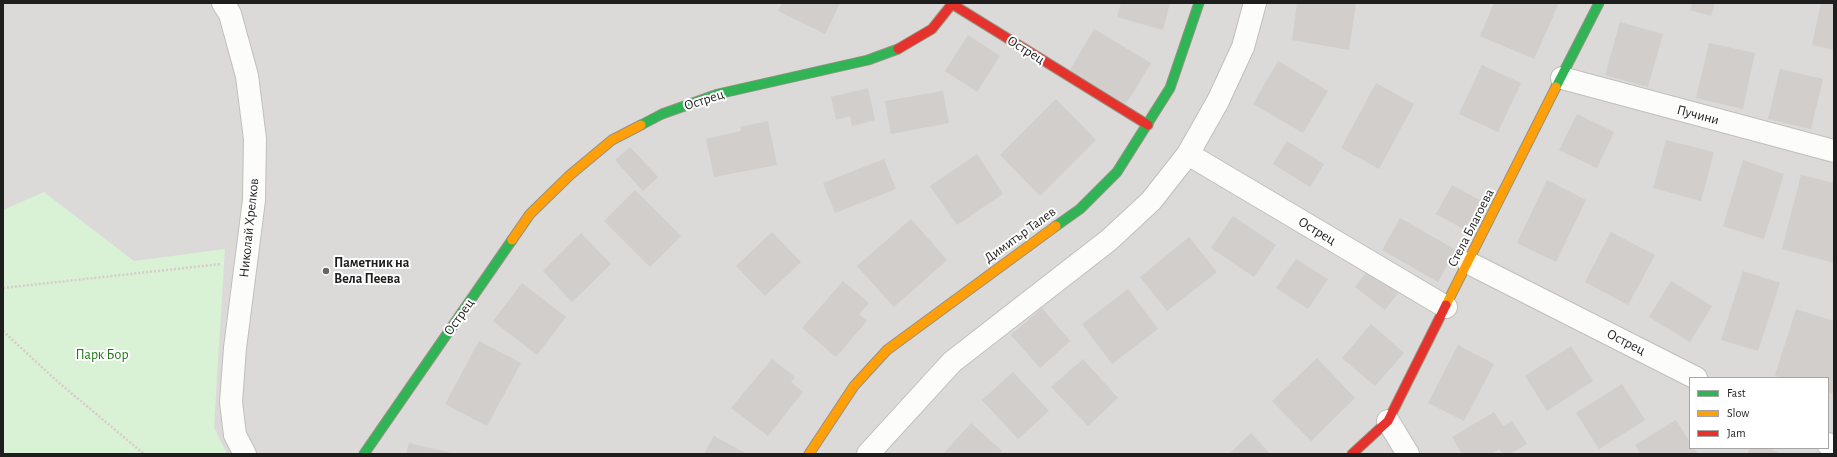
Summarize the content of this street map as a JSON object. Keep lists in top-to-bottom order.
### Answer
{
  "streets": {
    "street": [
      "Острец",
      "Пучини",
      "Николай Хрелков",
      "Стела Благоева",
      "Димитър Талев"
    ]
  },
  "crossings": [
    ["Острец", "Стела Благоева"],
    ["Острец", "Димитър Талев"],
    ["Пучини", "Стела Благоева"]
  ],
  "parks": ["Парк Бор"],
  "places": ["Паметник на Вела Пеева"],
  "legend": ["Fast", "Slow", "Jam"]
}
